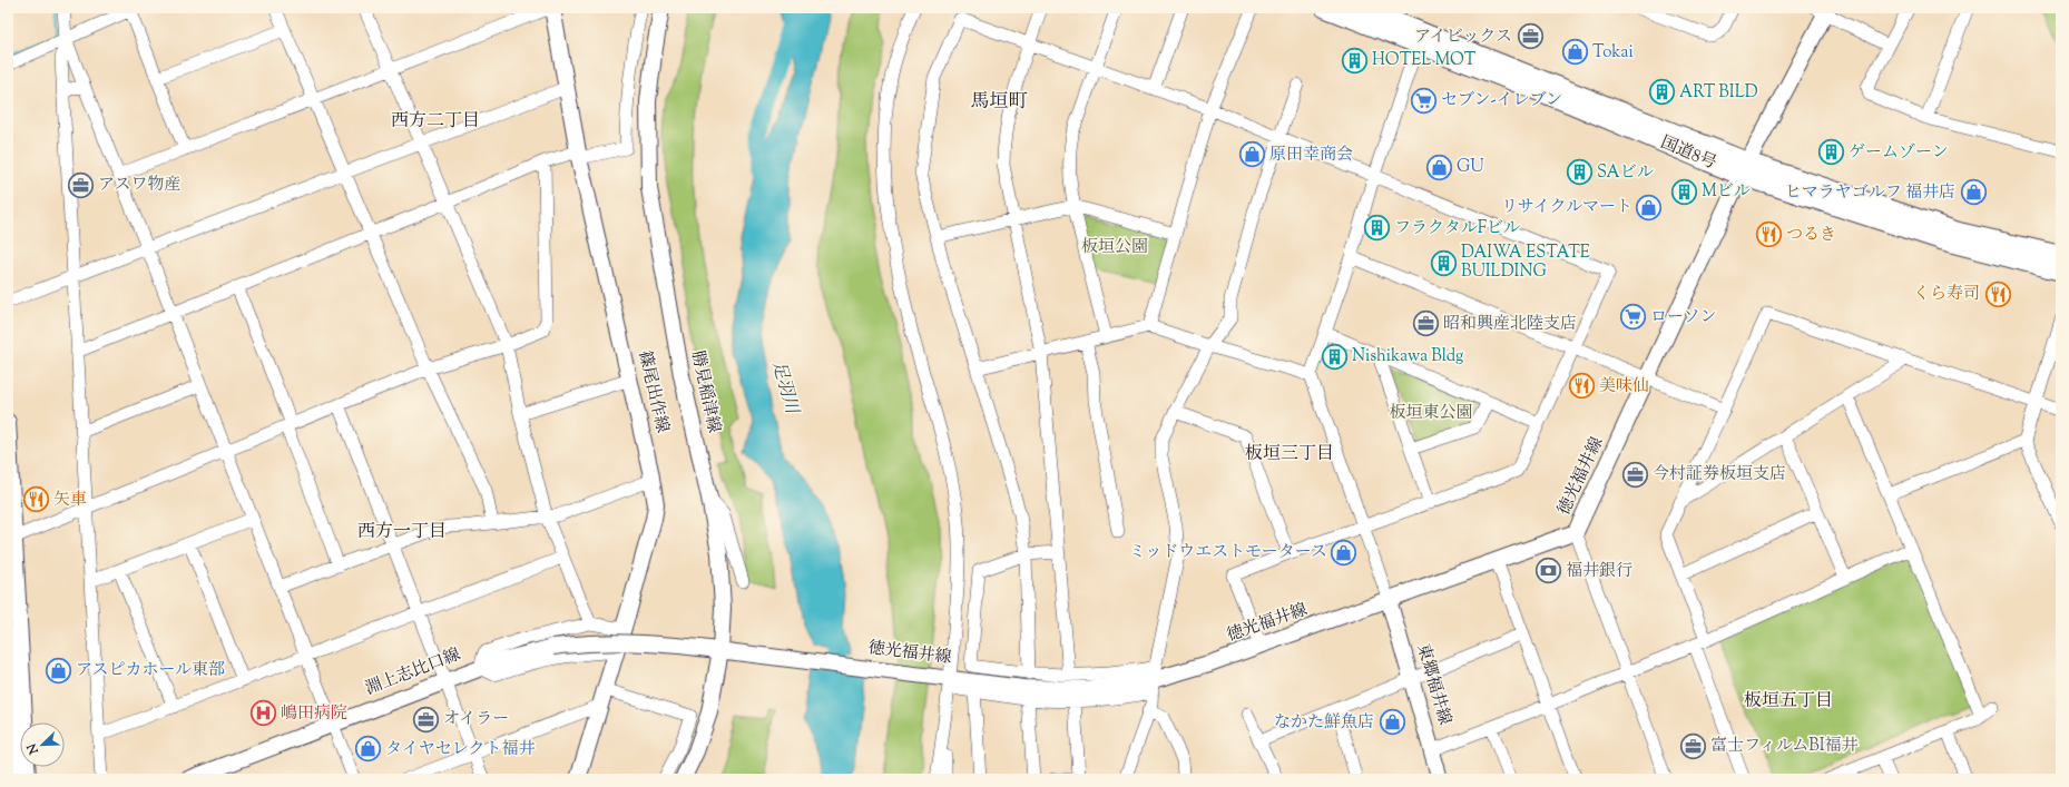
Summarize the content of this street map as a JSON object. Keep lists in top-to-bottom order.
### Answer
{
  "streets": {
    "highway": ["国道8号"],
    "main road": [
      "篠尾出作線",
      "勝見稲津線",
      "徳光福井線",
      "淵上志比口線",
      "東郷福井線"
    ]
  },
  "crossings": [
    ["国道8号", "徳光福井線"],
    ["勝見稲津線", "徳光福井線"],
    ["徳光福井線", "淵上志比口線"],
    ["徳光福井線", "東郷福井線"]
  ],
  "districts": [
    "馬垣町",
    "西方二丁目",
    "板垣三丁目",
    "西方一丁目",
    "板垣五丁目"
  ],
  "water": ["足羽川"],
  "parks": ["板垣公園", "板垣東公園"],
  "places": {
    "office": [
      "アイビックス",
      "アスワ物産",
      "昭和興産北陸支店",
      "今村証券板垣支店",
      "オイラー",
      "富士フィルムBI福井"
    ],
    "shop": [
      "Tokai",
      "原田幸商会",
      "GU",
      "ヒマラヤゴルフ 福井店",
      "リサイクルマート",
      "ミッドウエストモータース",
      "アスピカホール東部",
      "なかた鮮魚店",
      "タイヤセレクト福井"
    ],
    "building": [
      "HOTEL MOT",
      "ART BILD",
      "ゲームゾーン",
      "SAビル",
      "Mビル",
      "フラクタルFビル",
      "DAIWA ESTATE BUILDING",
      "Nishikawa Bldg"
    ],
    "supermarket": ["セブン-イレブン", "ローソン"],
    "restaurant": [
      "つるき",
      "くら寿司",
      "美味仙",
      "矢車"
    ],
    "bank": ["福井銀行"],
    "hospital": ["嶋田病院"]
  },
  "north": "bottom left"
}
